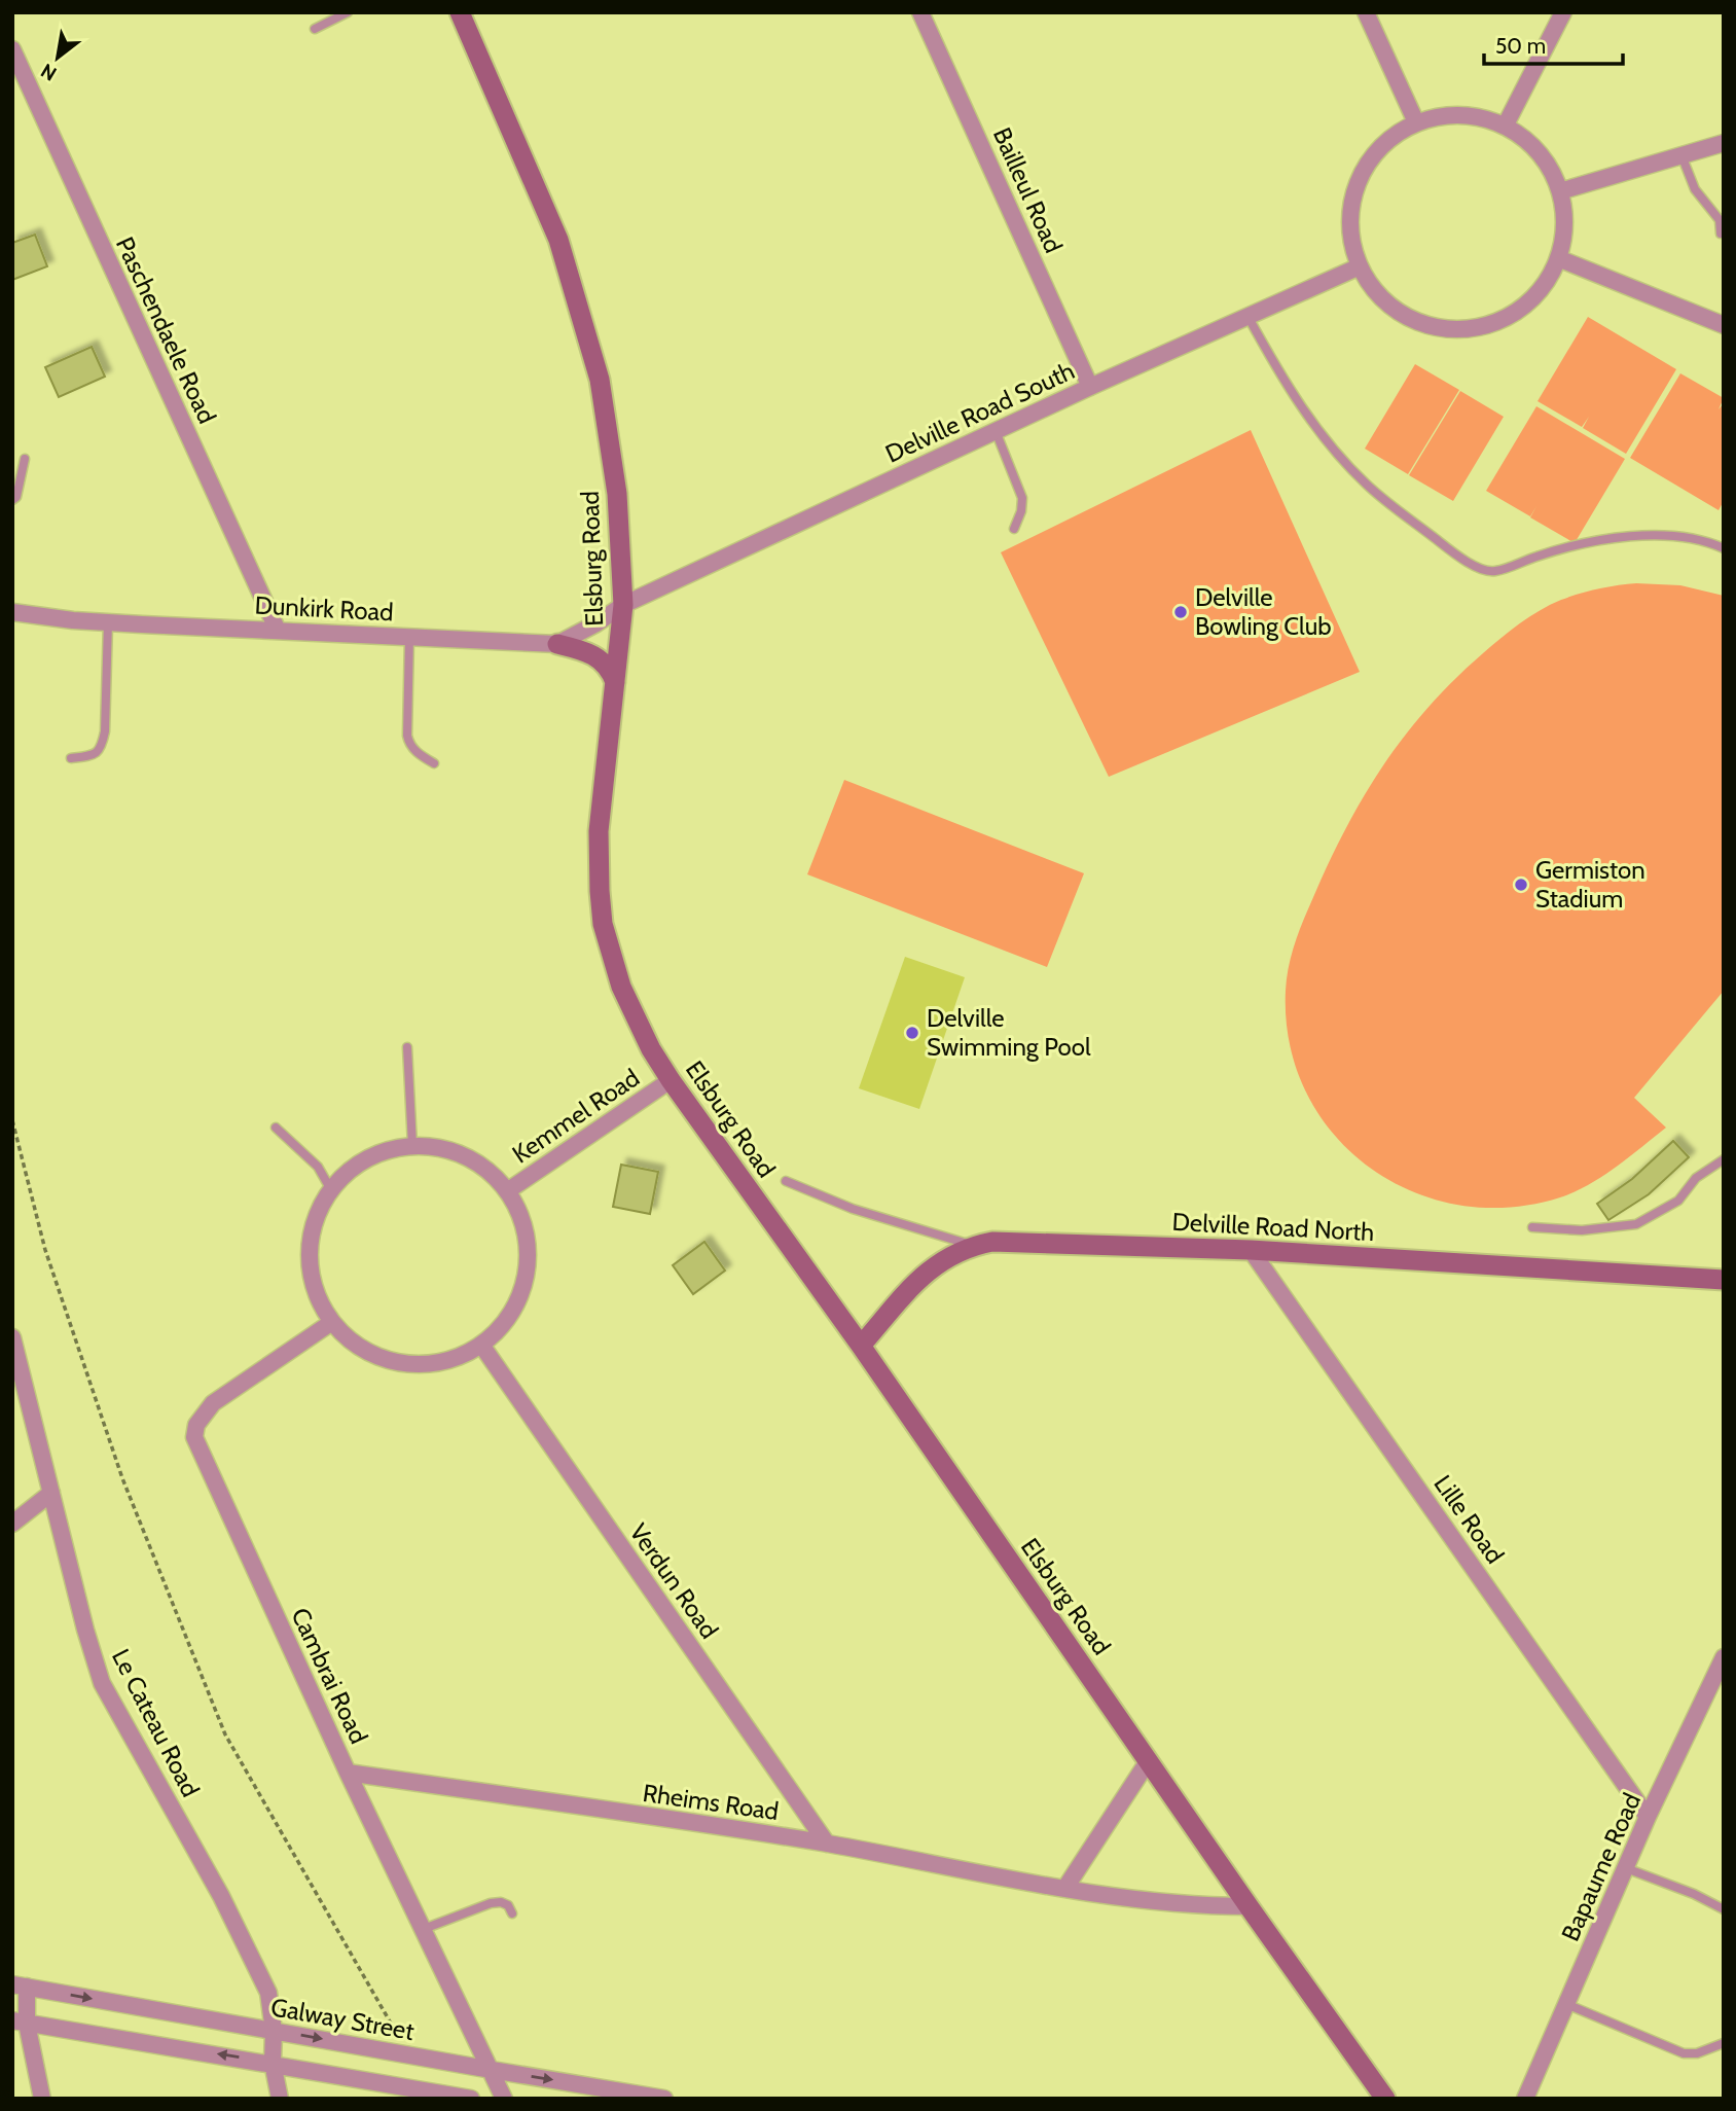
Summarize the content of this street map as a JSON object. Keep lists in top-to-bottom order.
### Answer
{
  "streets": {
    "main road": ["Elsburg Road", "Delville Road North"],
    "street": [
      "Bailleul Road",
      "Paschendaele Road",
      "Delville Road South",
      "Dunkirk Road",
      "Kemmel Road",
      "Lille Road",
      "Verdun Road",
      "Cambrai Road",
      "Le Cateau Road",
      "Rheims Road",
      "Bapaume Road",
      "Galway Street"
    ]
  },
  "crossings": [
    ["Bailleul Road", "Delville Road South"],
    ["Paschendaele Road", "Dunkirk Road"],
    ["Delville Road South", "Elsburg Road"],
    ["Elsburg Road", "Kemmel Road"],
    ["Elsburg Road", "Delville Road North"],
    ["Elsburg Road", "Rheims Road"],
    ["Kemmel Road", "Verdun Road"],
    ["Kemmel Road", "Cambrai Road"],
    ["Delville Road North", "Lille Road"],
    ["Lille Road", "Bapaume Road"],
    ["Verdun Road", "Cambrai Road"],
    ["Verdun Road", "Rheims Road"],
    ["Cambrai Road", "Rheims Road"],
    ["Cambrai Road", "Galway Street"],
    ["Le Cateau Road", "Galway Street"]
  ],
  "places": ["Delville Bowling Club", "Germiston Stadium", "Delville Swimming Pool"],
  "scale_bar": "50 m",
  "north": "bottom left"
}
